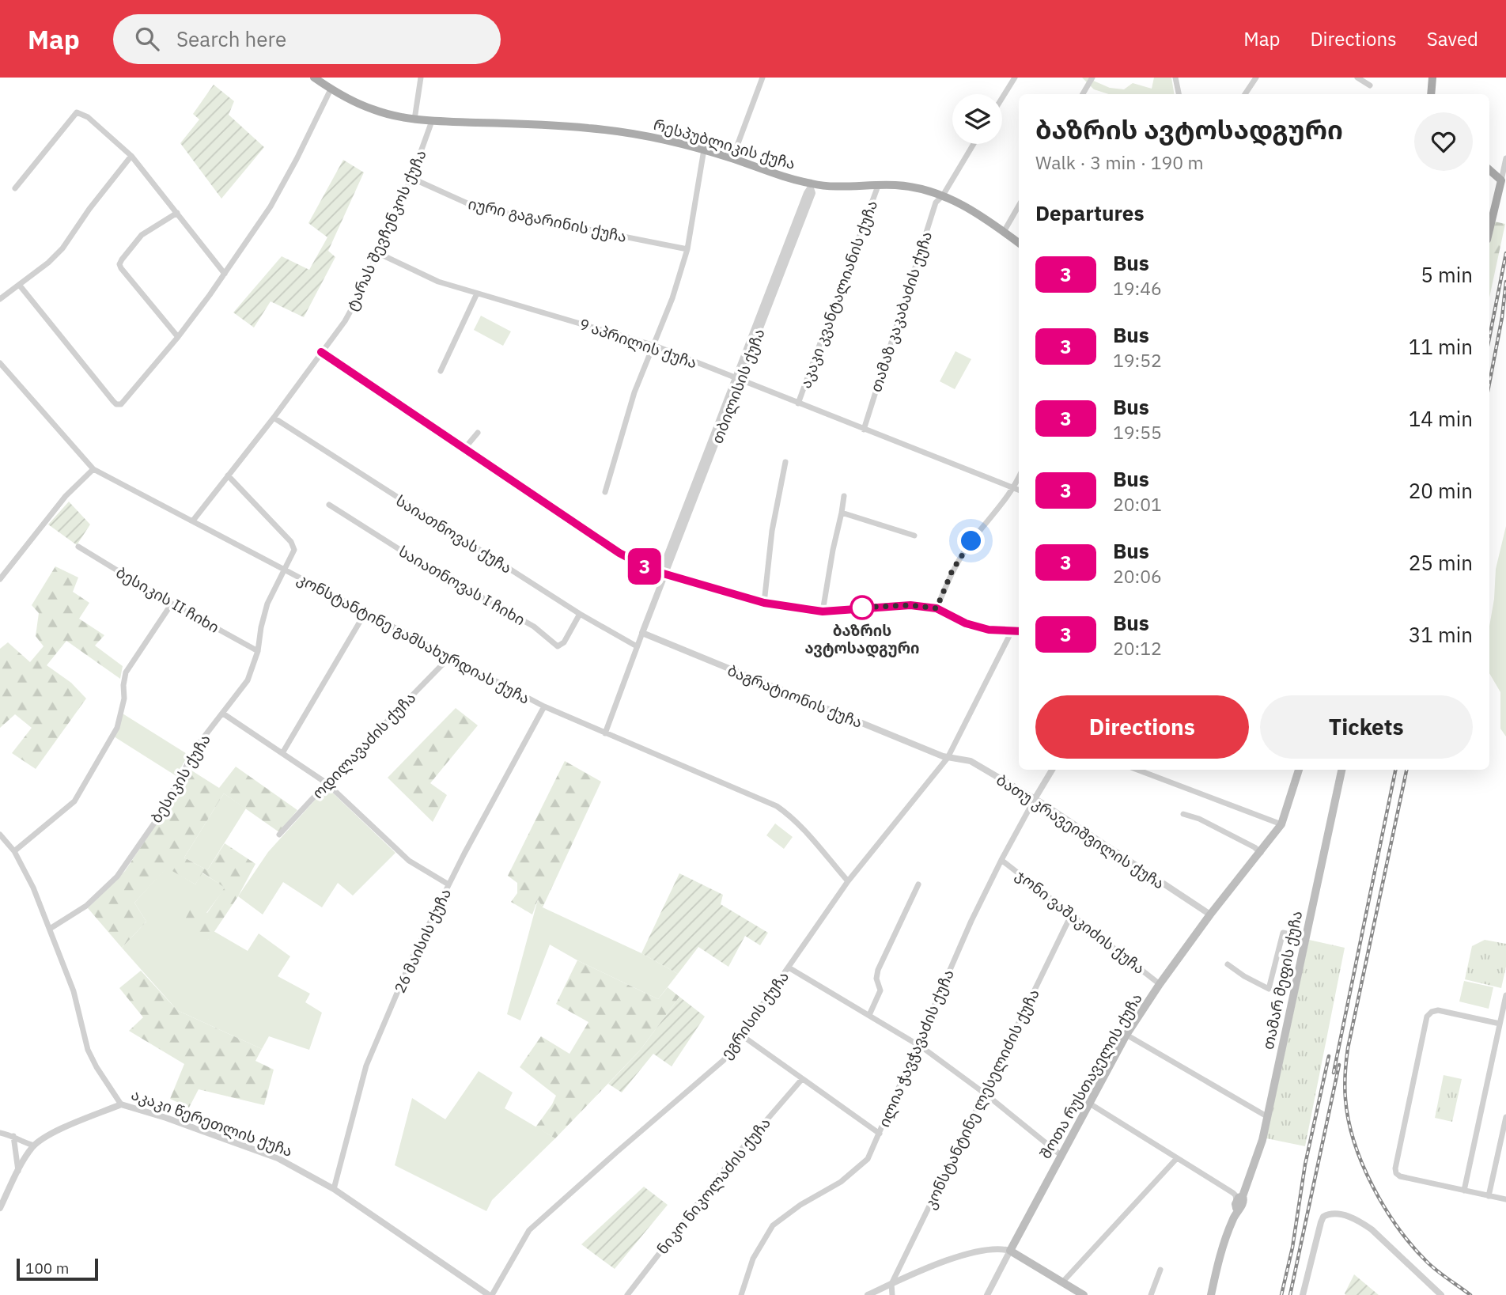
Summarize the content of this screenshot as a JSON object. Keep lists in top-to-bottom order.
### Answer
{
  "streets": {
    "main road": ["რესპუბლიკის ქუჩა", "თამარ მეფის ქუჩა", "შოთა რუსთაველის ქუჩა"],
    "street": [
      "იური გაგარინის ქუჩა",
      "ტარას შევჩენკოს ქუჩა",
      "აკაკი კვანტალიანის ქუჩა",
      "თამაზ კაკაბაძის ქუჩა",
      "9 აპრილის ქუჩა",
      "თბილისის ქუჩა",
      "საიათნოვას ქუჩა",
      "საიათნოვას I ჩიხი",
      "ბესიკის II ჩიხი",
      "კონსტანტინე გამსახურდიას ქუჩა",
      "ბაგრატიონის ქუჩა",
      "ოდილავაძის ქუჩა",
      "ბესიკის ქუჩა",
      "ბათუ კრავეიშვილის ქუჩა",
      "ჯონი ვაშაკიძის ქუჩა",
      "26 მაისის ქუჩა",
      "ეგრისის ქუჩა",
      "ილია ჭავჭავაძის ქუჩა",
      "კონსტანტინე ლესელიძის ქუჩა",
      "აკაკი წერეთლის ქუჩა",
      "ნიკო ნიკოლაძის ქუჩა"
    ]
  },
  "crossings": [
    ["რესპუბლიკის ქუჩა", "ტარას შევჩენკოს ქუჩა"],
    ["რესპუბლიკის ქუჩა", "აკაკი კვანტალიანის ქუჩა"],
    ["რესპუბლიკის ქუჩა", "თამაზ კაკაბაძის ქუჩა"],
    ["რესპუბლიკის ქუჩა", "თბილისის ქუჩა"],
    ["იური გაგარინის ქუჩა", "ტარას შევჩენკოს ქუჩა"],
    ["ტარას შევჩენკოს ქუჩა", "9 აპრილის ქუჩა"],
    ["ტარას შევჩენკოს ქუჩა", "საიათნოვას ქუჩა"],
    ["ტარას შევჩენკოს ქუჩა", "კონსტანტინე გამსახურდიას ქუჩა"],
    ["ტარას შევჩენკოს ქუჩა", "ბესიკის ქუჩა"],
    ["აკაკი კვანტალიანის ქუჩა", "9 აპრილის ქუჩა"],
    ["თამაზ კაკაბაძის ქუჩა", "9 აპრილის ქუჩა"],
    ["9 აპრილის ქუჩა", "თბილისის ქუჩა"],
    ["თბილისის ქუჩა", "საიათნოვას ქუჩა"],
    ["თბილისის ქუჩა", "კონსტანტინე გამსახურდიას ქუჩა"],
    ["თბილისის ქუჩა", "ბაგრატიონის ქუჩა"],
    ["საიათნოვას ქუჩა", "საიათნოვას I ჩიხი"],
    ["ბესიკის II ჩიხი", "ბესიკის ქუჩა"],
    ["კონსტანტინე გამსახურდიას ქუჩა", "ოდილავაძის ქუჩა"],
    ["კონსტანტინე გამსახურდიას ქუჩა", "ბესიკის ქუჩა"],
    ["კონსტანტინე გამსახურდიას ქუჩა", "26 მაისის ქუჩა"],
    ["კონსტანტინე გამსახურდიას ქუჩა", "ეგრისის ქუჩა"],
    ["ბაგრატიონის ქუჩა", "ბათუ კრავეიშვილის ქუჩა"],
    ["ბაგრატიონის ქუჩა", "ეგრისის ქუჩა"],
    ["ბათუ კრავეიშვილის ქუჩა", "ეგრისის ქუჩა"],
    ["ბათუ კრავეიშვილის ქუჩა", "ილია ჭავჭავაძის ქუჩა"],
    ["ბათუ კრავეიშვილის ქუჩა", "შოთა რუსთაველის ქუჩა"],
    ["ჯონი ვაშაკიძის ქუჩა", "ილია ჭავჭავაძის ქუჩა"],
    ["ჯონი ვაშაკიძის ქუჩა", "შოთა რუსთაველის ქუჩა"],
    ["ჯონი ვაშაკიძის ქუჩა", "კონსტანტინე ლესელიძის ქუჩა"],
    ["26 მაისის ქუჩა", "აკაკი წერეთლის ქუჩა"],
    ["ეგრისის ქუჩა", "აკაკი წერეთლის ქუჩა"]
  ],
  "places": ["ბაზრის ავტოსადგური"],
  "lines": ["bus line 3"],
  "scale_bar": "100 m",
  "page": {
    "header": "Map",
    "search": "Search here",
    "nav": ["Map", "Directions", "Saved"],
    "on_map": "3",
    "heading": [
      ["ბაზრის ავტოსადგური", "Walk · 3 min · 190 m"],
      "Departures"
    ],
    "list": [
      {
        "mark": "3",
        "name": "Bus",
        "note": "19:46",
        "value": "5 min"
      },
      {
        "mark": "3",
        "name": "Bus",
        "note": "19:52",
        "value": "11 min"
      },
      {
        "mark": "3",
        "name": "Bus",
        "note": "19:55",
        "value": "14 min"
      },
      {
        "mark": "3",
        "name": "Bus",
        "note": "20:01",
        "value": "20 min"
      },
      {
        "mark": "3",
        "name": "Bus",
        "note": "20:06",
        "value": "25 min"
      },
      {
        "mark": "3",
        "name": "Bus",
        "note": "20:12",
        "value": "31 min"
      }
    ],
    "buttons": ["Directions", "Tickets"],
    "scale": "100 m"
  }
}
